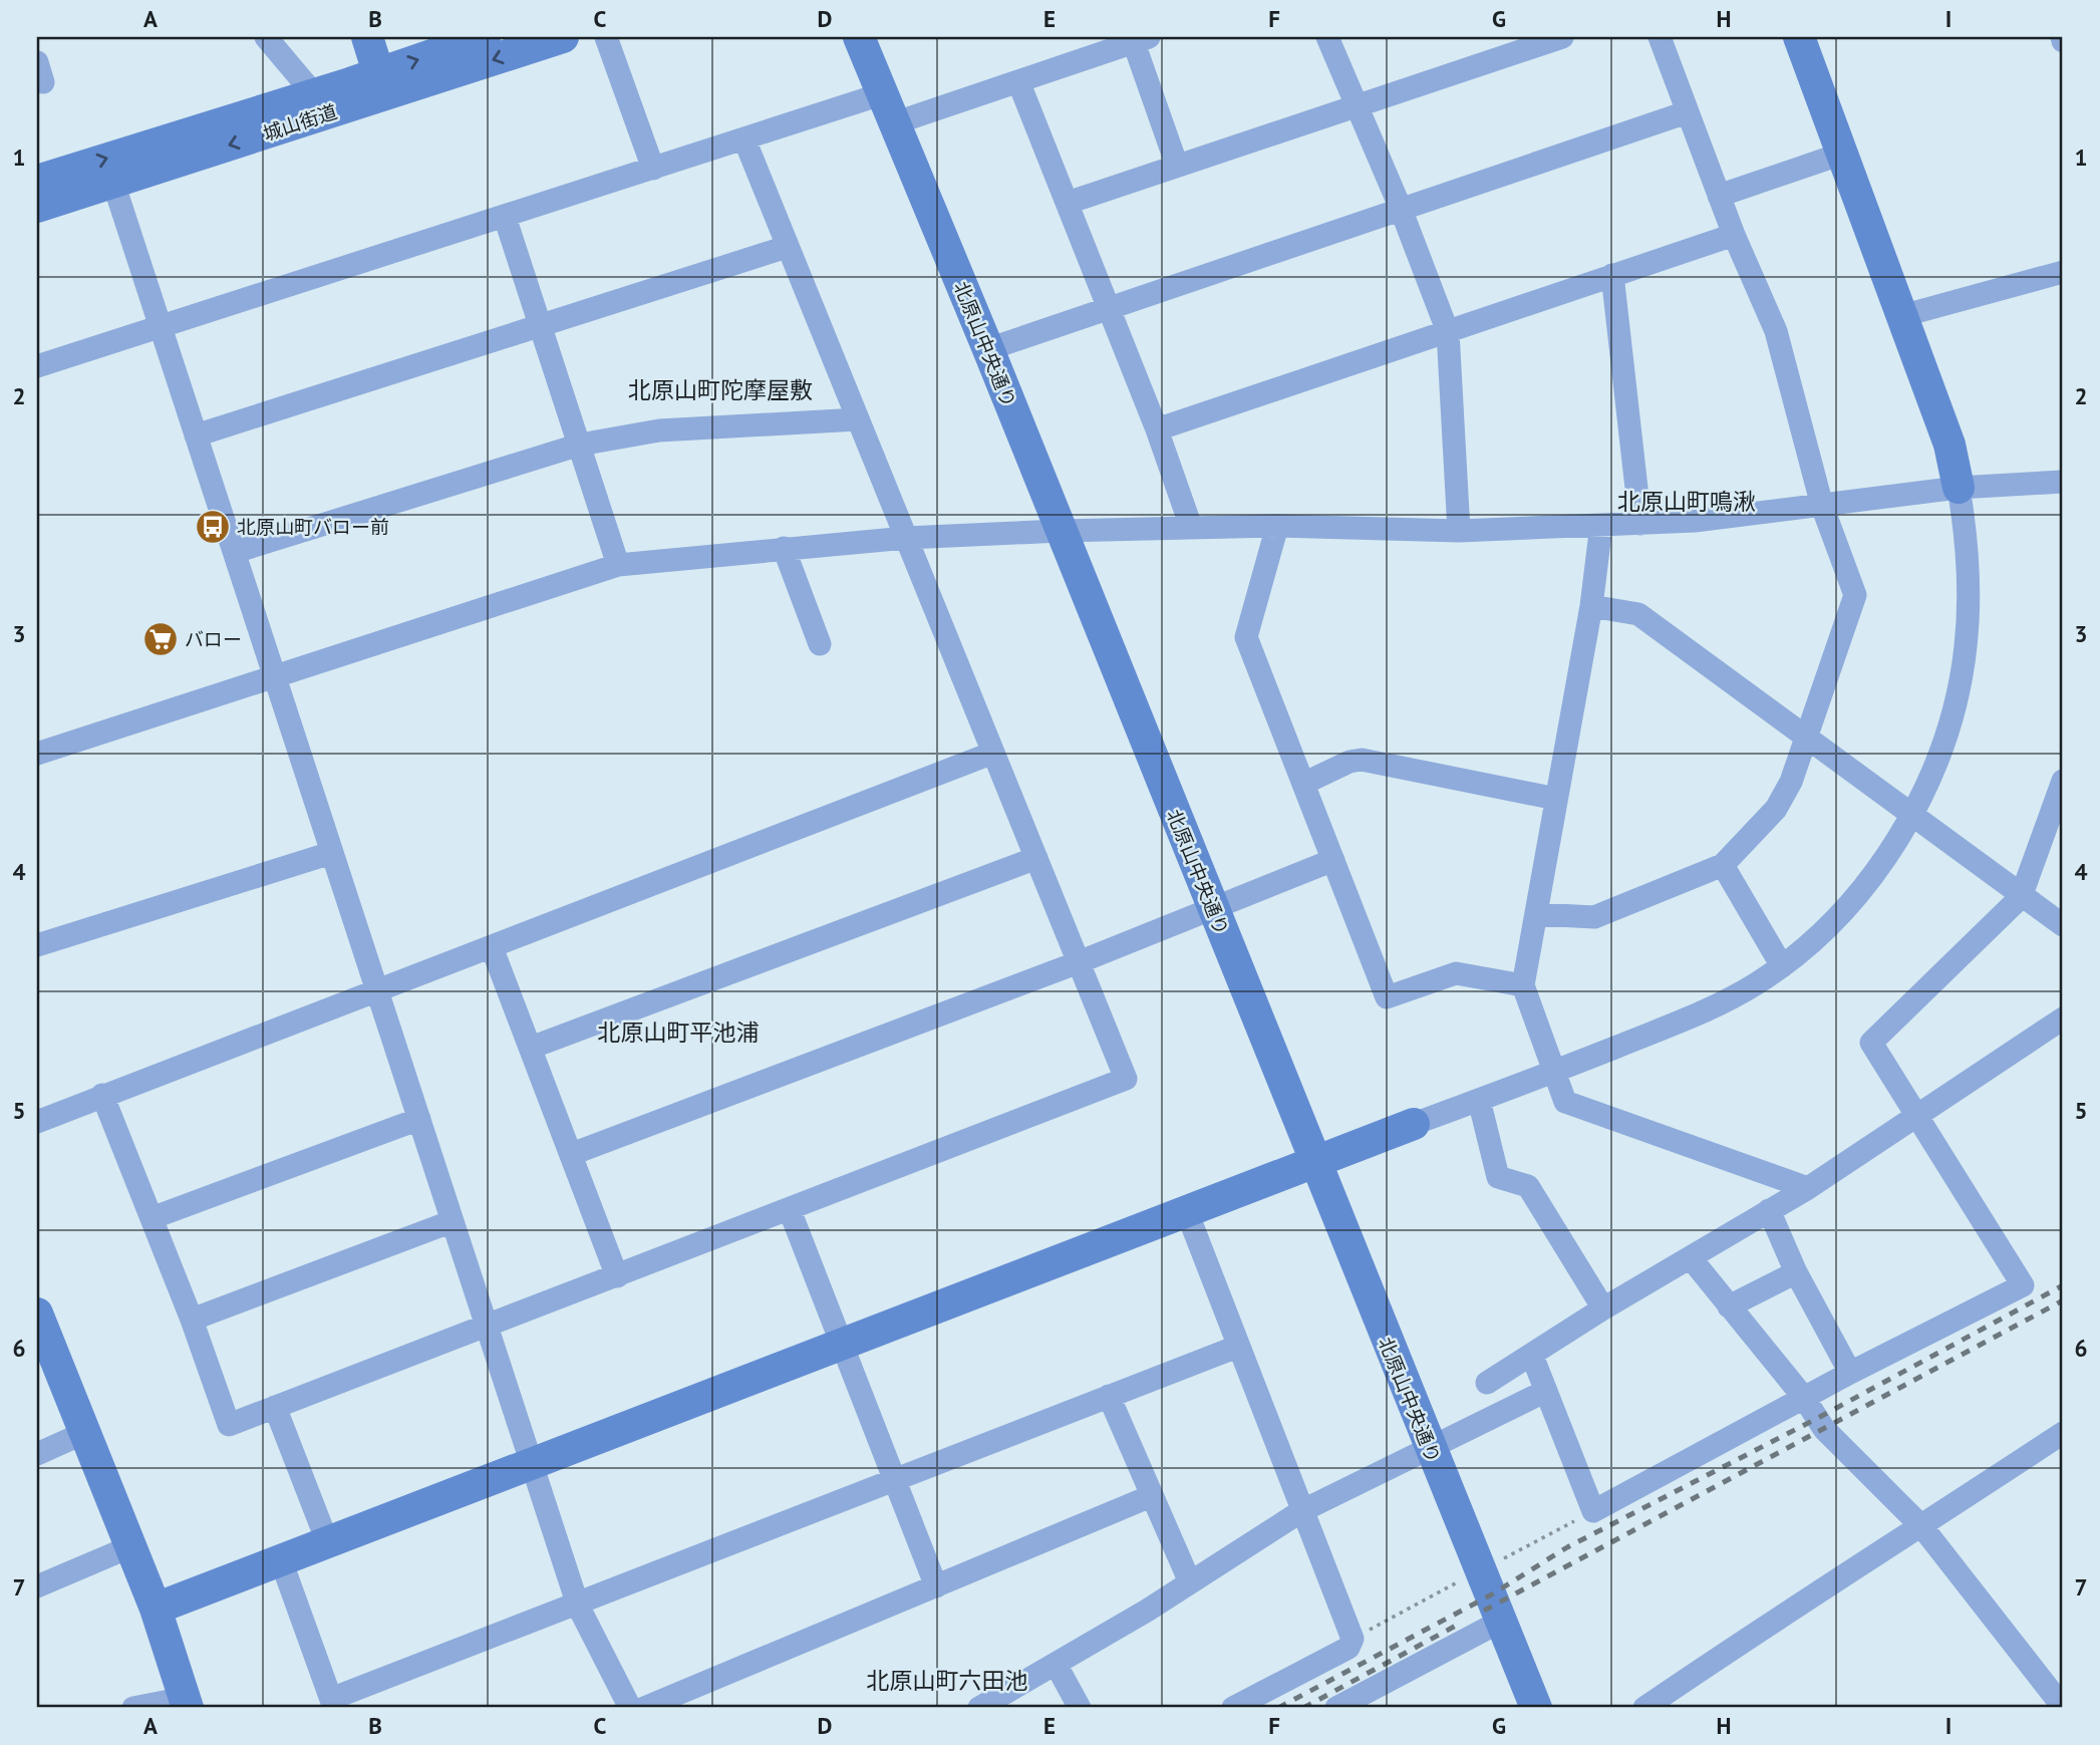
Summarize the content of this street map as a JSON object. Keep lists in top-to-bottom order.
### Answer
{
  "streets": {
    "street": ["城山街道", "北原山中央通り"]
  },
  "districts": [
    "北原山町陀摩屋敷",
    "北原山町鳴湫",
    "北原山町平池浦",
    "北原山町六田池"
  ],
  "places": {
    "bus stop": ["北原山町バロー前"],
    "supermarket": ["バロー"]
  },
  "grid": {
    "columns": [
      "A",
      "B",
      "C",
      "D",
      "E",
      "F",
      "G",
      "H",
      "I"
    ],
    "rows": [
      "1",
      "2",
      "3",
      "4",
      "5",
      "6",
      "7"
    ]
  }
}
